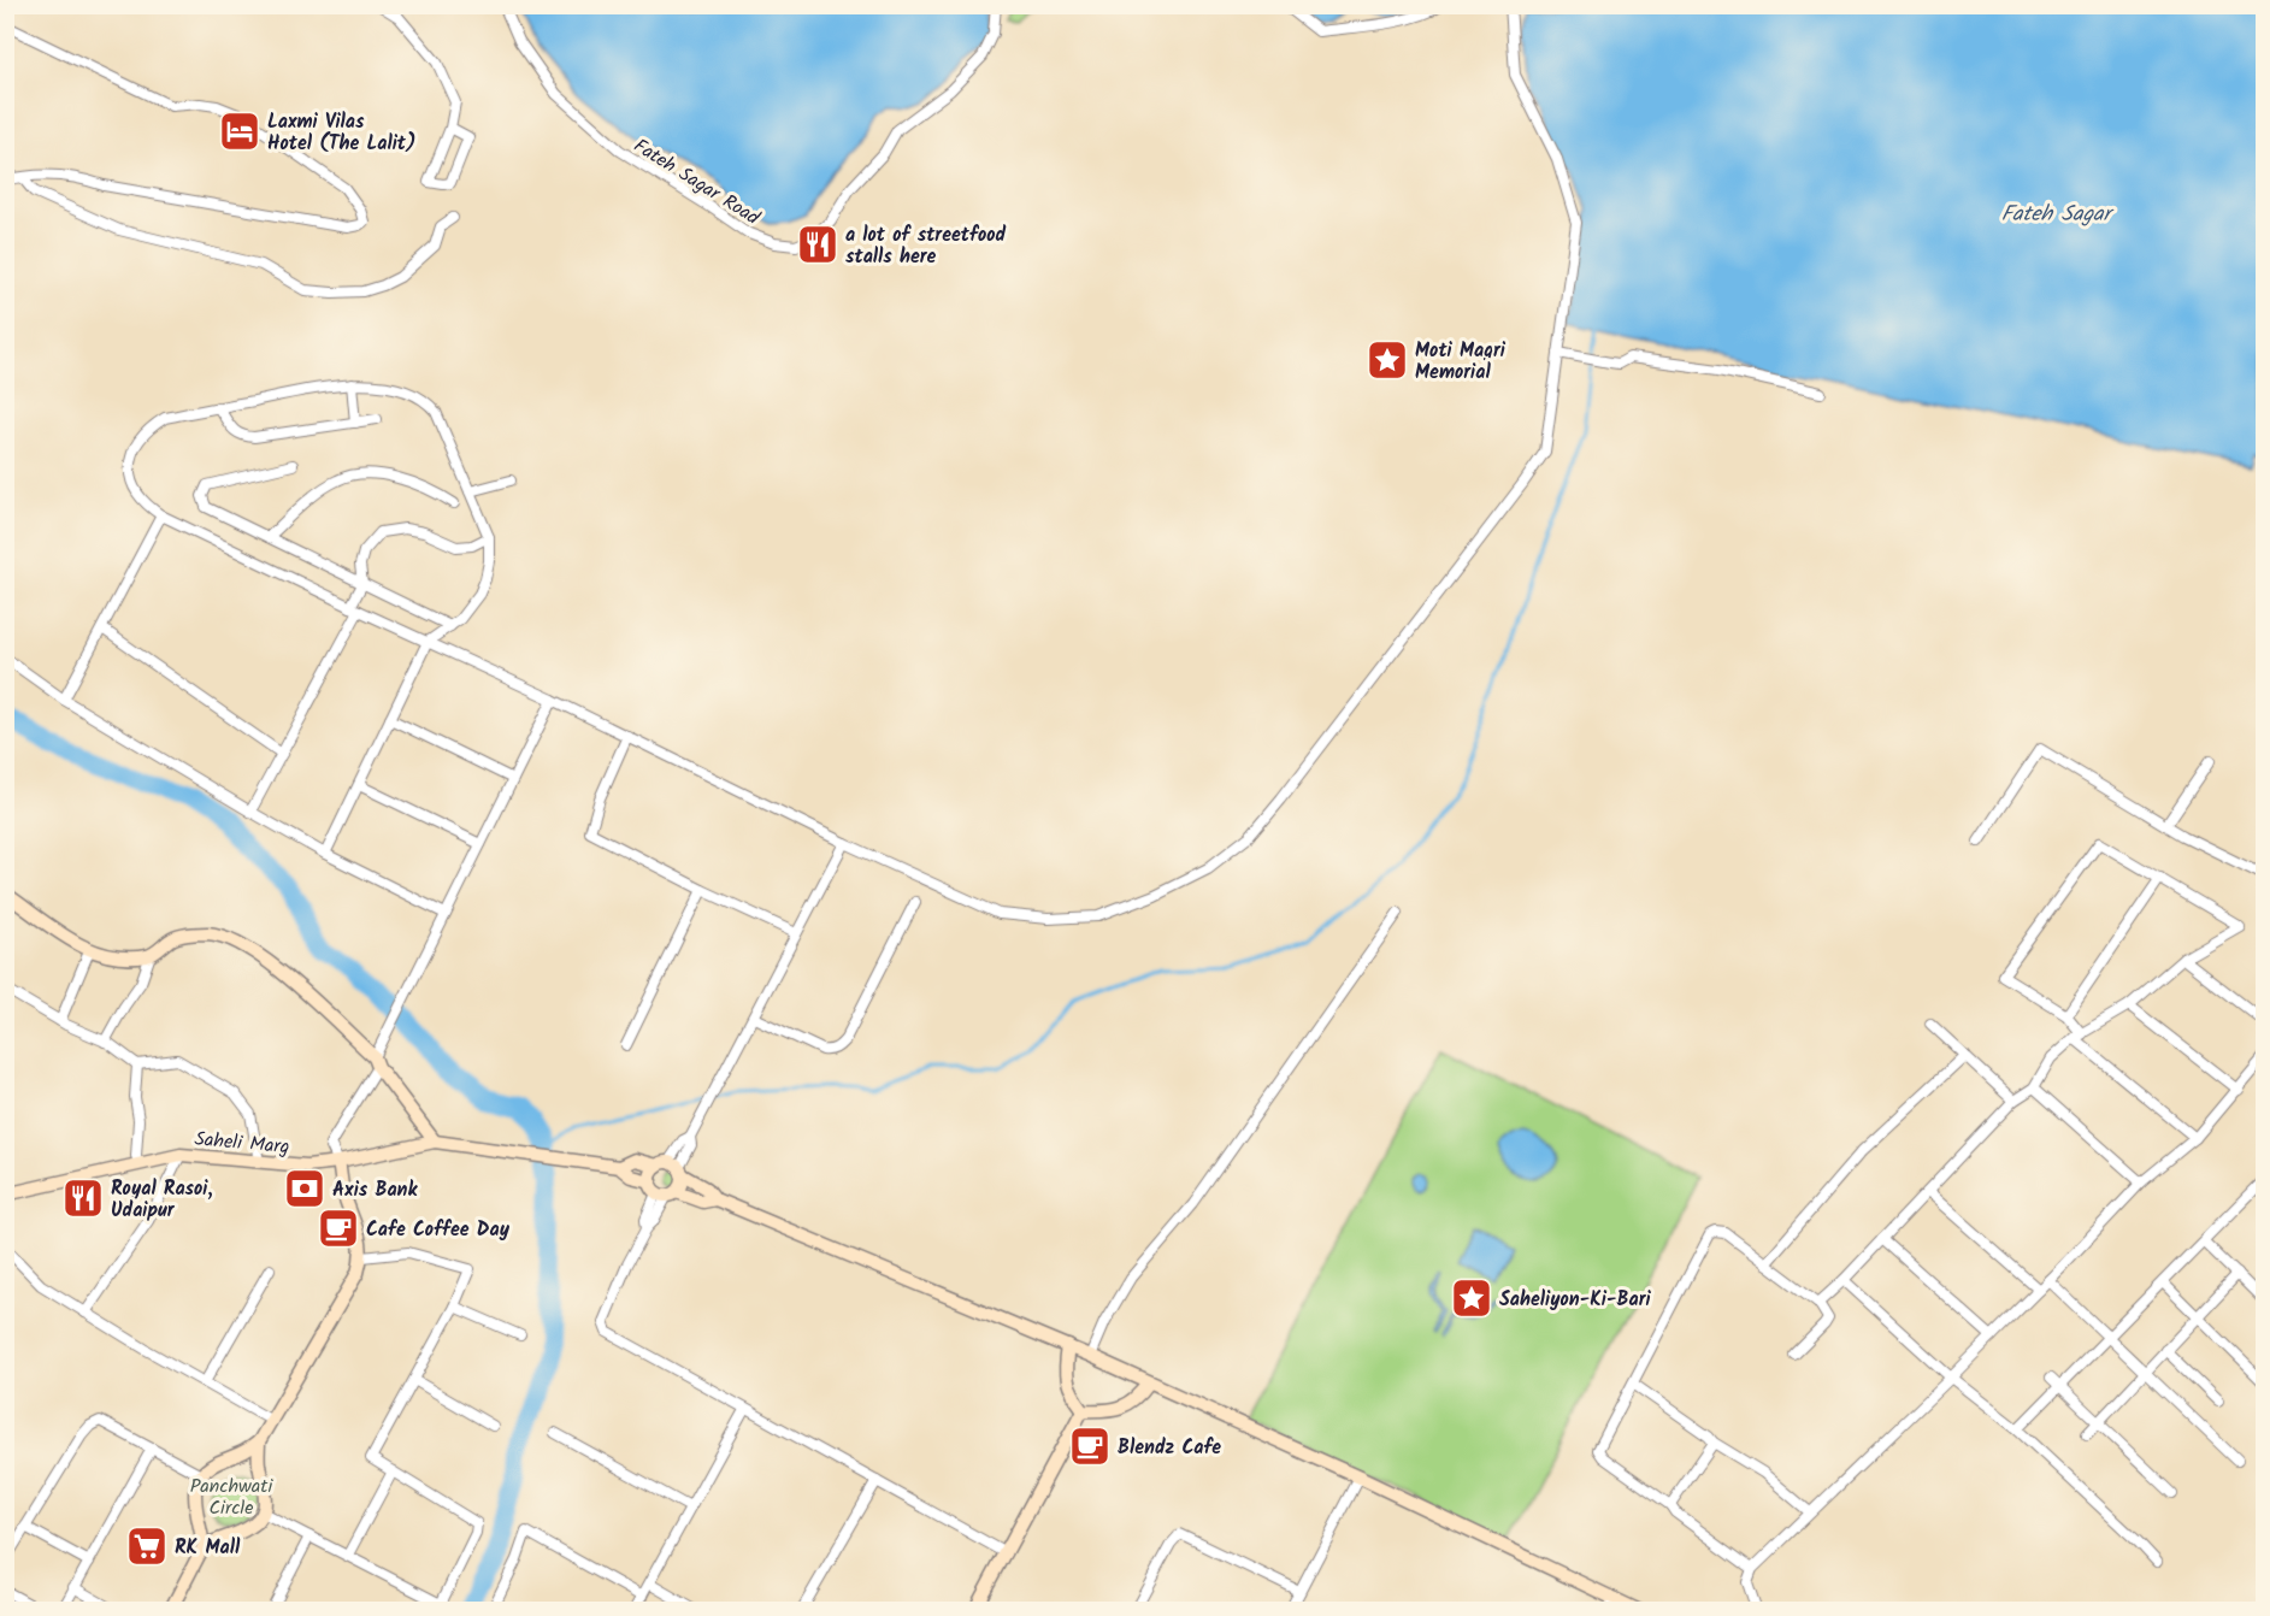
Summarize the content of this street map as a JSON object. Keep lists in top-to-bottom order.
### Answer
{
  "streets": {
    "main road": ["Saheli Marg"],
    "street": ["Fateh Sagar Road"]
  },
  "water": ["Fateh Sagar"],
  "parks": ["Panchwati Circle"],
  "places": {
    "hotel": ["Laxmi Vilas Hotel (The Lalit)"],
    "restaurant": ["a lot of streetfood stalls here", "Royal Rasoi, Udaipur"],
    "place": ["Moti Magri Memorial", "Saheliyon-Ki-Bari"],
    "bank": ["Axis Bank"],
    "cafe": ["Cafe Coffee Day", "Blendz Cafe"],
    "supermarket": ["RK Mall"]
  }
}
